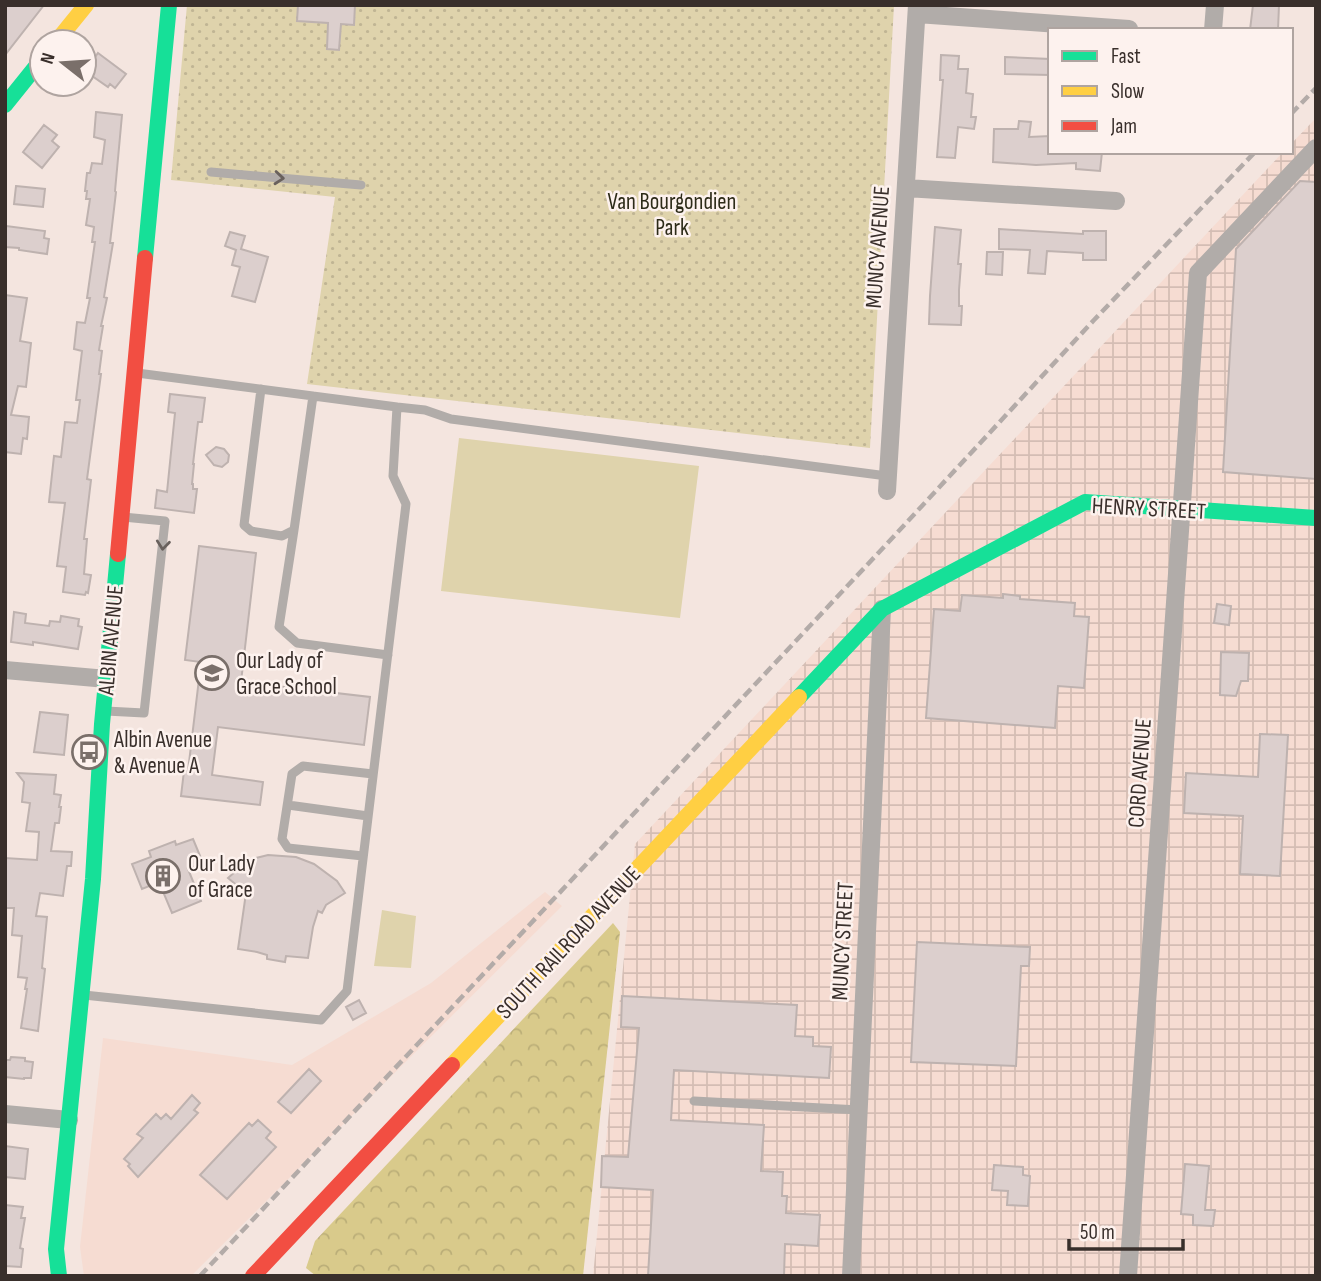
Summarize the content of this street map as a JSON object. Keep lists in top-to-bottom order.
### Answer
{
  "streets": {
    "street": [
      "MUNCY AVENUE",
      "HENRY STREET",
      "ALBIN AVENUE",
      "CORD AVENUE",
      "MUNCY STREET",
      "SOUTH RAILROAD AVENUE"
    ]
  },
  "crossings": [
    ["HENRY STREET", "CORD AVENUE"],
    ["HENRY STREET", "MUNCY STREET"],
    ["HENRY STREET", "SOUTH RAILROAD AVENUE"],
    ["MUNCY STREET", "SOUTH RAILROAD AVENUE"]
  ],
  "parks": ["Van Bourgondien Park"],
  "places": {
    "school or university": ["Our Lady of Grace School"],
    "bus stop": ["Albin Avenue & Avenue A"],
    "building": ["Our Lady of Grace"]
  },
  "legend": ["Fast", "Slow", "Jam"],
  "scale_bar": "50 m",
  "north": "left"
}
